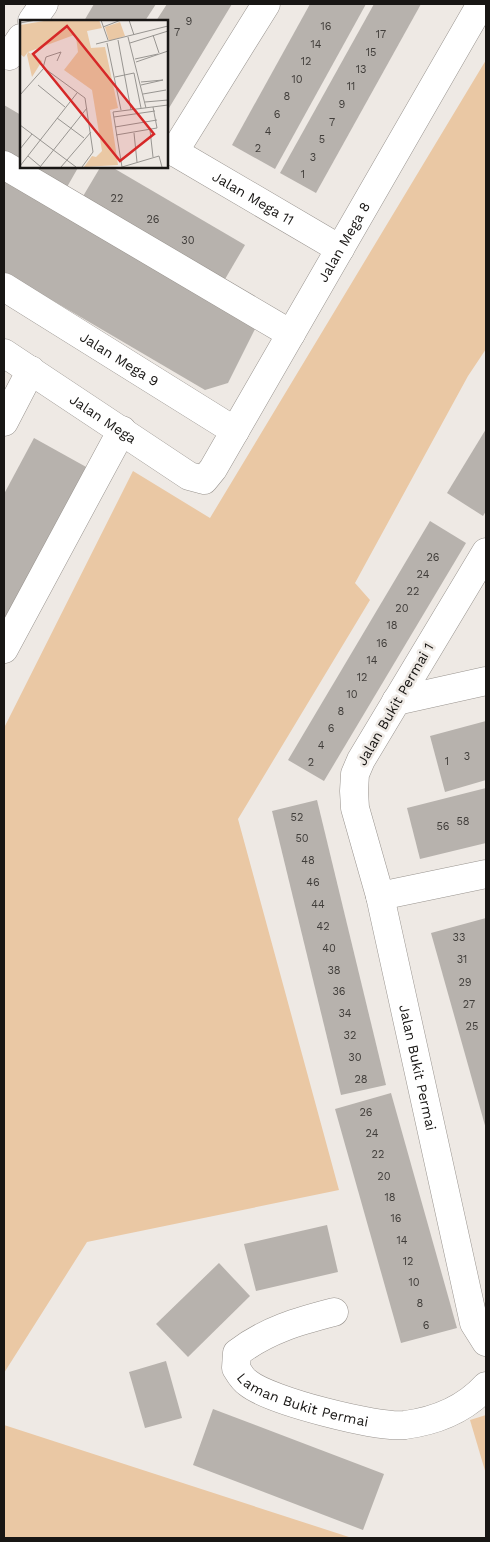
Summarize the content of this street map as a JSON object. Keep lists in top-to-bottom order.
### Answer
{
  "streets": {
    "street": [
      "Jalan Mega 11",
      "Jalan Mega 8",
      "Jalan Mega 9",
      "Jalan Mega",
      "Jalan Bukit Permai 1",
      "Jalan Bukit Permai",
      "Laman Bukit Permai"
    ]
  },
  "crossings": [
    ["Jalan Mega 11", "Jalan Mega 8"],
    ["Jalan Mega 8", "Jalan Mega 9"],
    ["Jalan Mega 8", "Jalan Mega"],
    ["Jalan Bukit Permai 1", "Jalan Bukit Permai"]
  ],
  "house_numbers": [
    "9",
    "16",
    "7",
    "17",
    "14",
    "15",
    "12",
    "13",
    "10",
    "11",
    "8",
    "9",
    "6",
    "7",
    "4",
    "5",
    "2",
    "3",
    "1",
    "22",
    "26",
    "30",
    "26",
    "24",
    "22",
    "20",
    "18",
    "16",
    "14",
    "12",
    "10",
    "8",
    "6",
    "4",
    "3",
    "1",
    "2",
    "52",
    "58",
    "56",
    "50",
    "48",
    "46",
    "44",
    "42",
    "33",
    "40",
    "31",
    "38",
    "29",
    "36",
    "27",
    "34",
    "25",
    "32",
    "30",
    "28",
    "26",
    "24",
    "22",
    "20",
    "18",
    "16",
    "14",
    "12",
    "10",
    "8",
    "6"
  ]
}
